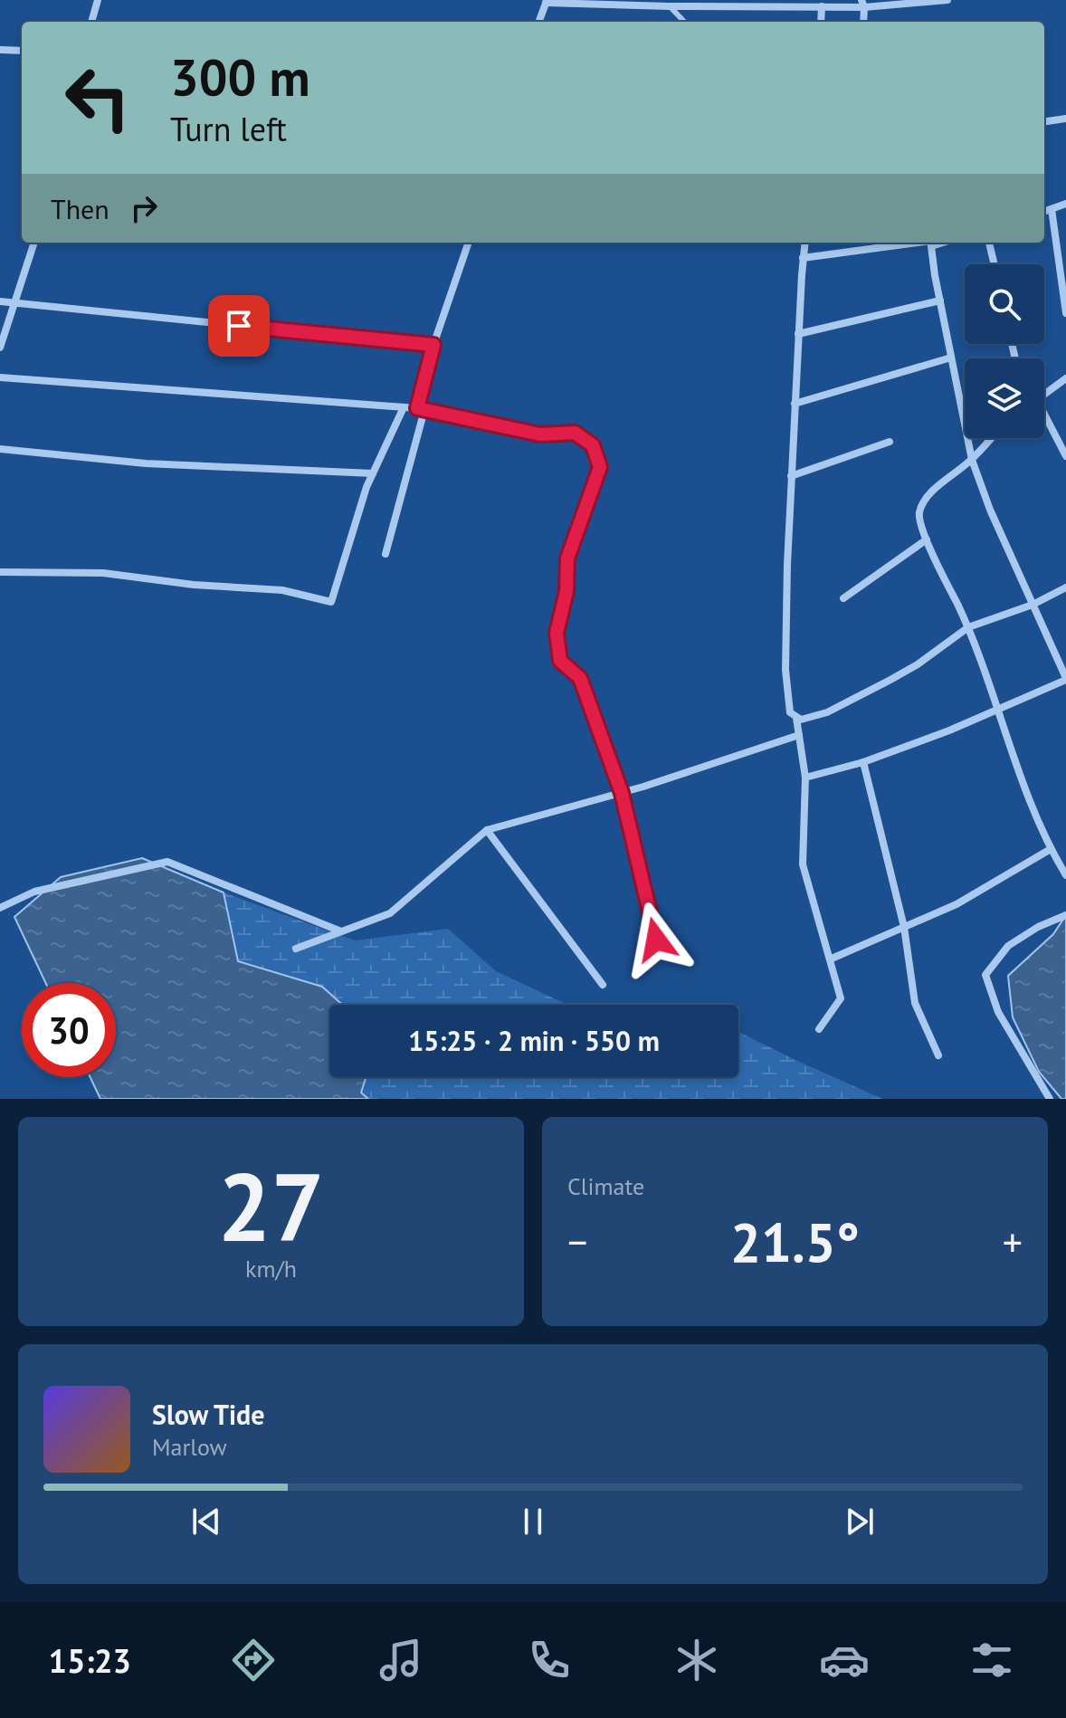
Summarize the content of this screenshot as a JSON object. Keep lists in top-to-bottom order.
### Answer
{
  "page": {
    "turn": ["300 m", "Turn left"],
    "then": "Then",
    "limit": "30",
    "trip": "15:25 · 2 min · 550 m",
    "tile": [
      ["27", "km/h"],
      "Climate"
    ],
    "heat": ["−", "21.5°", "+"],
    "song": ["Slow Tide", "Marlow"],
    "tabs": "15:23"
  }
}
